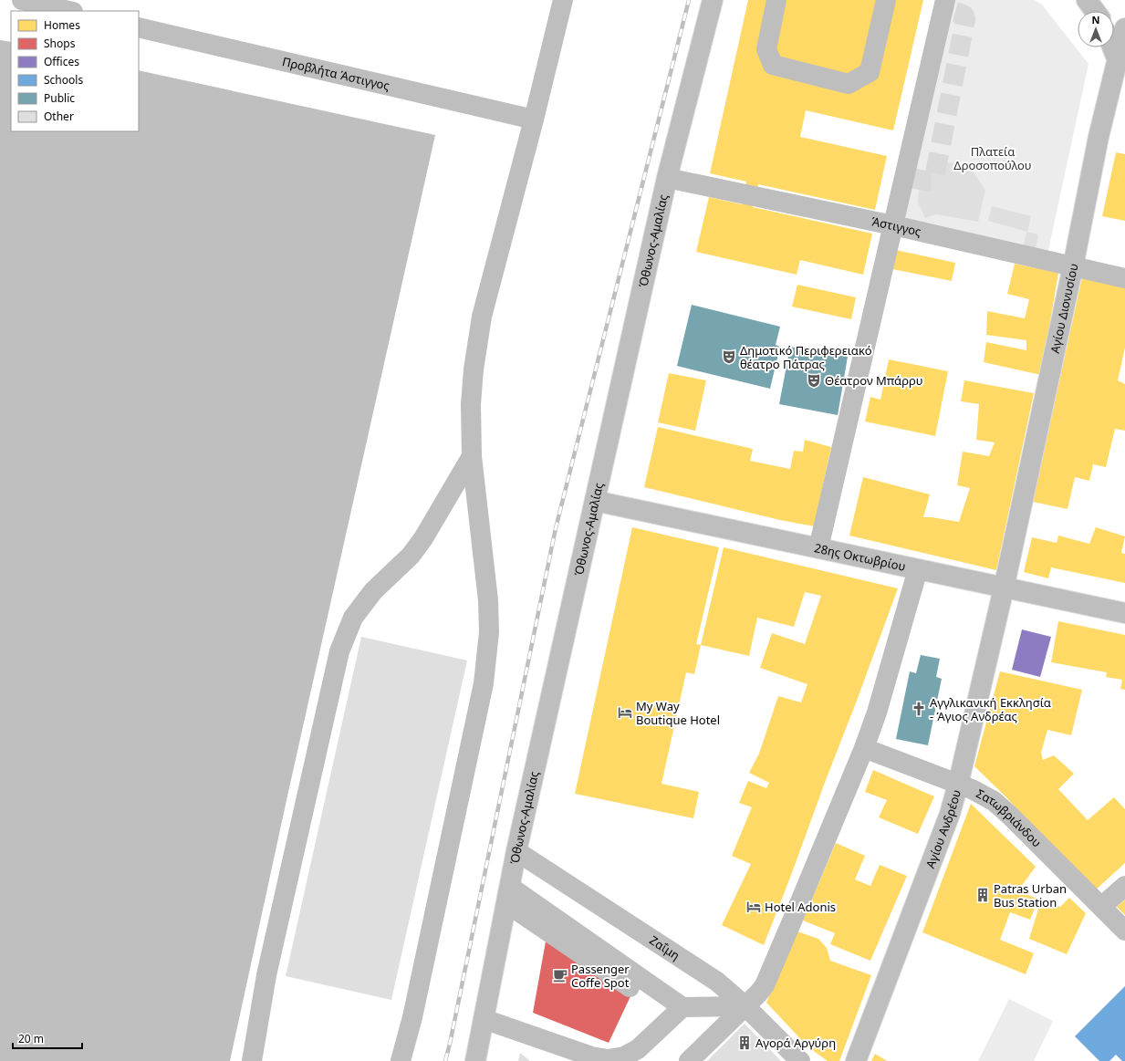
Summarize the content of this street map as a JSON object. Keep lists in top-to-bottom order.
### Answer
{
  "streets": {
    "street": [
      "Προβλήτα Άστιγγος",
      "Άστιγγος",
      "Όθωνος-Αμαλίας",
      "Αγίου Διονυσίου",
      "28ης Οκτωβρίου",
      "Σατωβριάνδου",
      "Αγίου Ανδρέου",
      "Ζαΐμη"
    ]
  },
  "crossings": [
    ["Άστιγγος", "Όθωνος-Αμαλίας"],
    ["Άστιγγος", "Αγίου Διονυσίου"],
    ["Όθωνος-Αμαλίας", "28ης Οκτωβρίου"],
    ["Όθωνος-Αμαλίας", "Ζαΐμη"],
    ["Αγίου Διονυσίου", "28ης Οκτωβρίου"],
    ["Αγίου Διονυσίου", "Αγίου Ανδρέου"],
    ["28ης Οκτωβρίου", "Αγίου Ανδρέου"],
    ["Σατωβριάνδου", "Αγίου Ανδρέου"]
  ],
  "parks": ["Πλατεία Δροσοπούλου"],
  "places": {
    "theatre": ["Δημοτικό Περιφερειακό θέατρο Πάτρας", "Θέατρον Μπάρρυ"],
    "church": ["Αγγλικανική Εκκλησία - Άγιος Ανδρέας"],
    "hotel": ["My Way Boutique Hotel", "Hotel Adonis"],
    "building": ["Patras Urban Bus Station", "Αγορά Αργύρη"],
    "cafe": ["Passenger Coffe Spot"]
  },
  "legend": [
    "Homes",
    "Shops",
    "Offices",
    "Schools",
    "Public",
    "Other"
  ],
  "scale_bar": "20 m",
  "north": "top"
}
